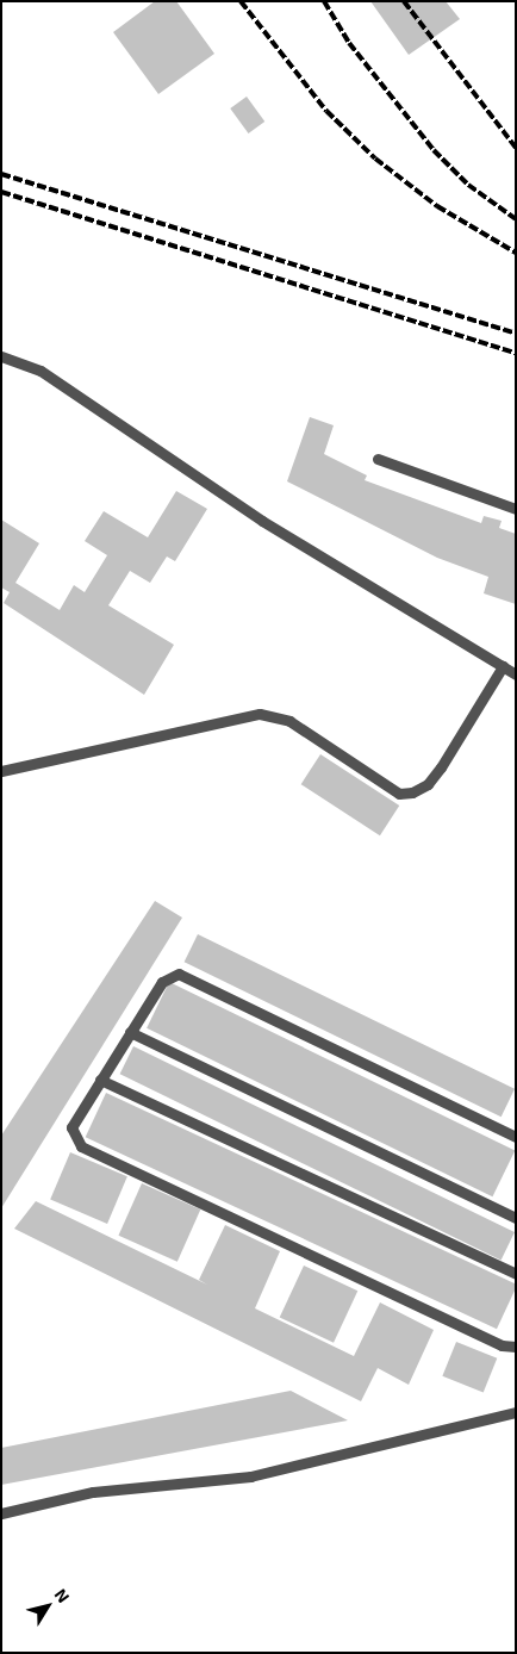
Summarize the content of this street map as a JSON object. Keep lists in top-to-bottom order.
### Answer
{
  "north": "top right"
}
